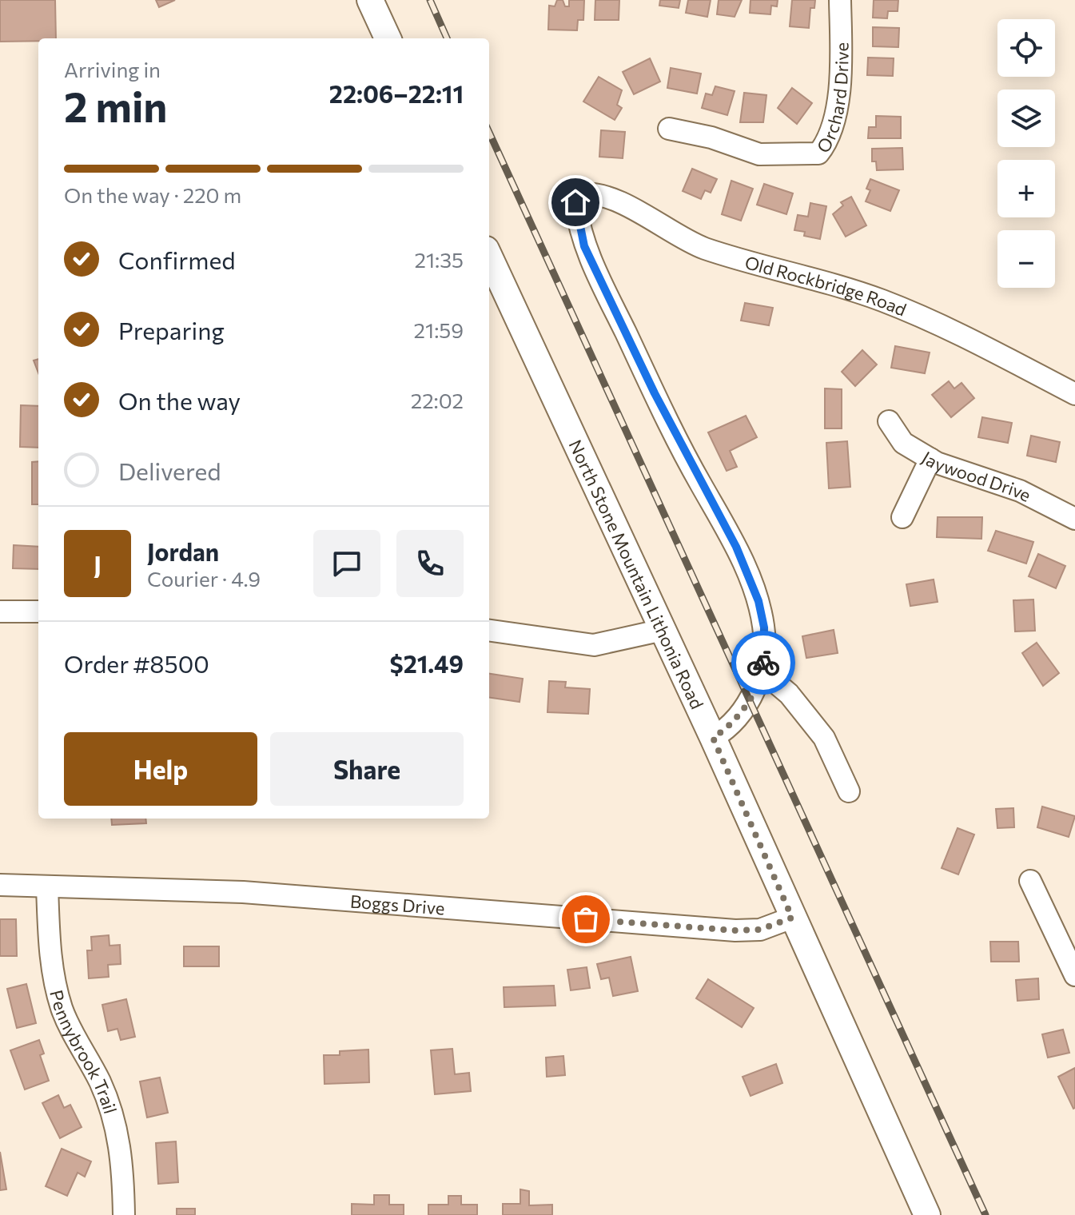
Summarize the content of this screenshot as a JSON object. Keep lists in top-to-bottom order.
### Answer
{
  "streets": {
    "main road": ["North Stone Mountain Lithonia Road"],
    "street": [
      "Orchard Drive",
      "Old Rockbridge Road",
      "Jaywood Drive",
      "Boggs Drive",
      "Pennybrook Trail"
    ]
  },
  "crossings": [
    ["North Stone Mountain Lithonia Road", "Boggs Drive"],
    ["Boggs Drive", "Pennybrook Trail"]
  ],
  "page": {
    "map_buttons": ["+", "−"],
    "heading": ["2 min", "Arriving in", "22:06–22:11"],
    "panel": [
      "Jordan",
      "Courier · 4.9",
      "Order #8500",
      "$21.49"
    ],
    "bar": "On the way · 220 m",
    "list": [
      ["Confirmed", "21:35"],
      ["Preparing", "21:59"],
      ["On the way", "22:02"],
      "Delivered"
    ],
    "round": "J",
    "buttons": ["Help", "Share"]
  }
}
